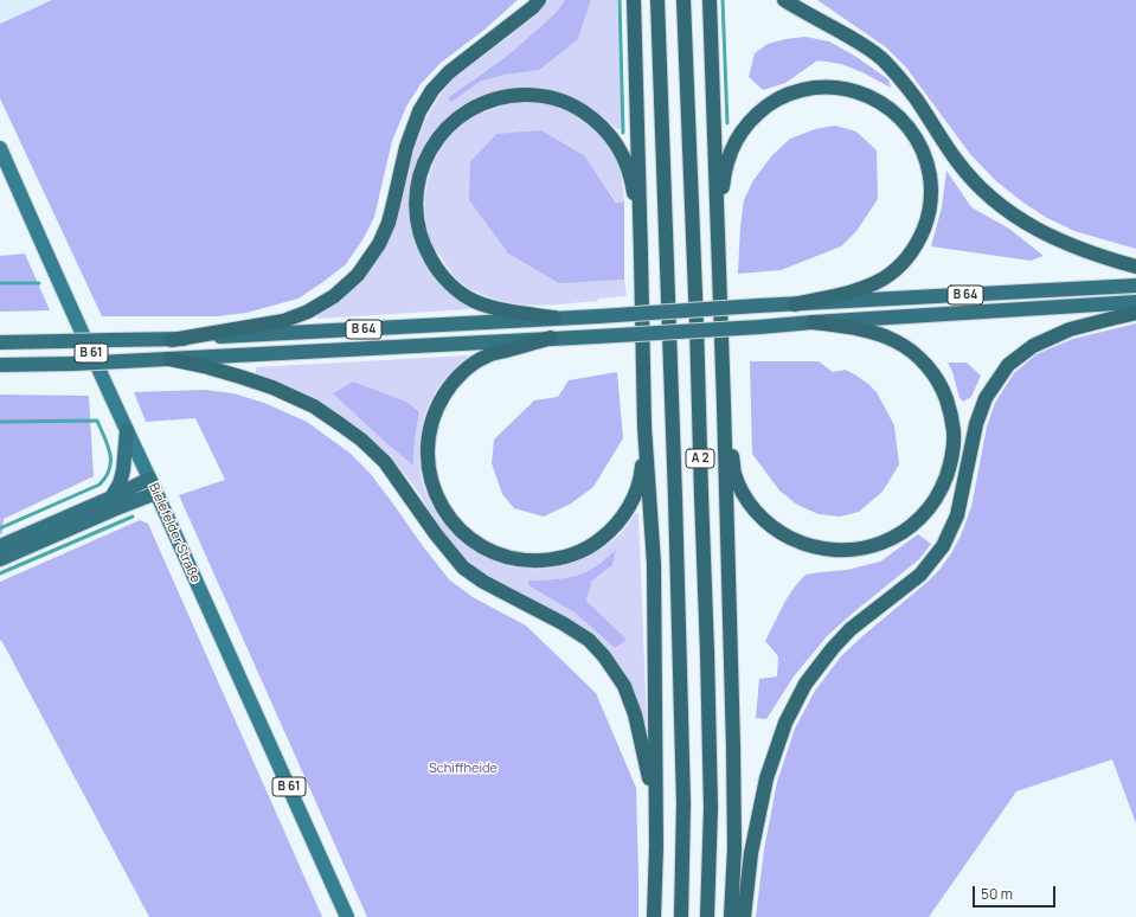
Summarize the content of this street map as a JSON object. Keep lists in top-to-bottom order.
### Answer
{
  "streets": {
    "highway": ["B 64", "B 61", "A 2"],
    "main road": ["Bielefelder Straße"]
  },
  "crossings": [
    ["B 61", "Bielefelder Straße"]
  ],
  "parks": ["Schiffheide"],
  "scale_bar": "50 m"
}
